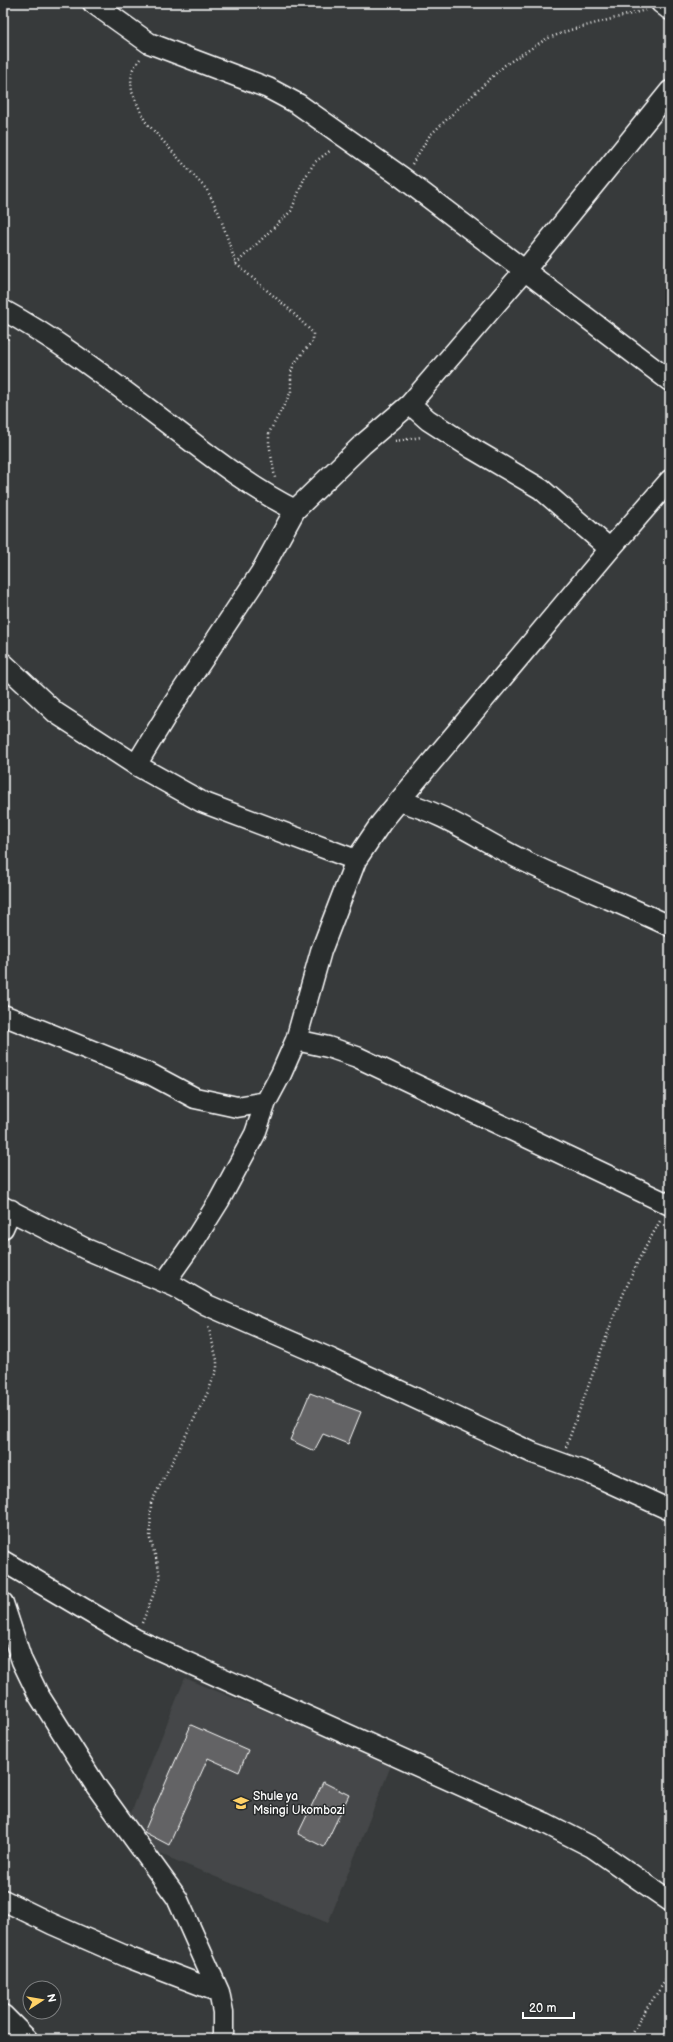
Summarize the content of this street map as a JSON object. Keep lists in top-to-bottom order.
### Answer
{
  "places": {
    "school or university": ["Shule ya Msingi Ukombozi"]
  },
  "scale_bar": "20 m",
  "north": "right"
}
